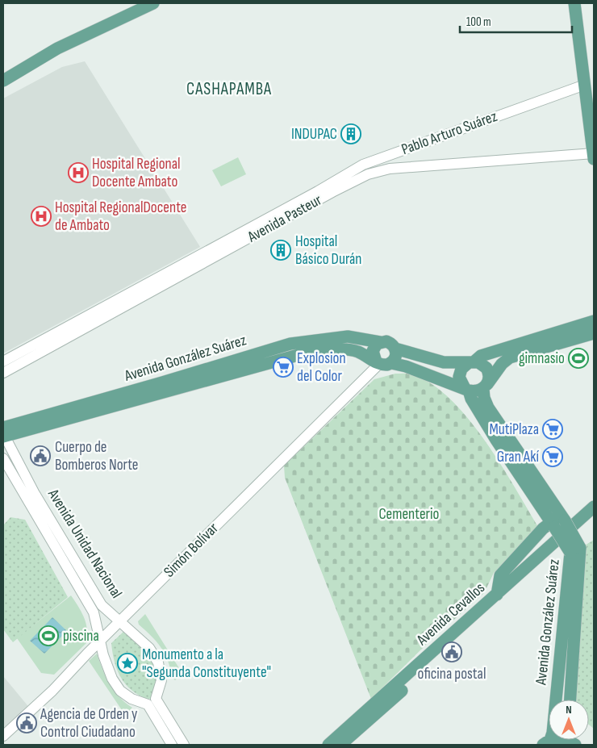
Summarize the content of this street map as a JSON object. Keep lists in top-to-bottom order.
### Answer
{
  "streets": {
    "main road": ["Avenida González Suárez", "Avenida Cevallos"],
    "street": [
      "Pablo Arturo Suárez",
      "Avenida Pasteur",
      "Avenida Unidad Nacional",
      "Simón Bolívar"
    ]
  },
  "crossings": [
    ["Pablo Arturo Suárez", "Avenida Pasteur"],
    ["Avenida González Suárez", "Avenida Unidad Nacional"],
    ["Avenida González Suárez", "Simón Bolívar"],
    ["Avenida Unidad Nacional", "Simón Bolívar"]
  ],
  "districts": ["CASHAPAMBA"],
  "parks": ["Cementerio"],
  "places": {
    "building": ["INDUPAC", "Hospital Básico Durán"],
    "hospital": ["Hospital Regional Docente Ambato", "Hospital RegionalDocente de Ambato"],
    "sports": ["gimnasio", "piscina"],
    "supermarket": ["Explosion del Color", "MutiPlaza", "Gran Akí"],
    "public building": ["Cuerpo de Bomberos Norte", "oficina postal", "Agencia de Orden y Control Ciudadano"],
    "place": ["Monumento a la \"Segunda Constituyente\""]
  },
  "scale_bar": "100 m",
  "north": "top"
}
